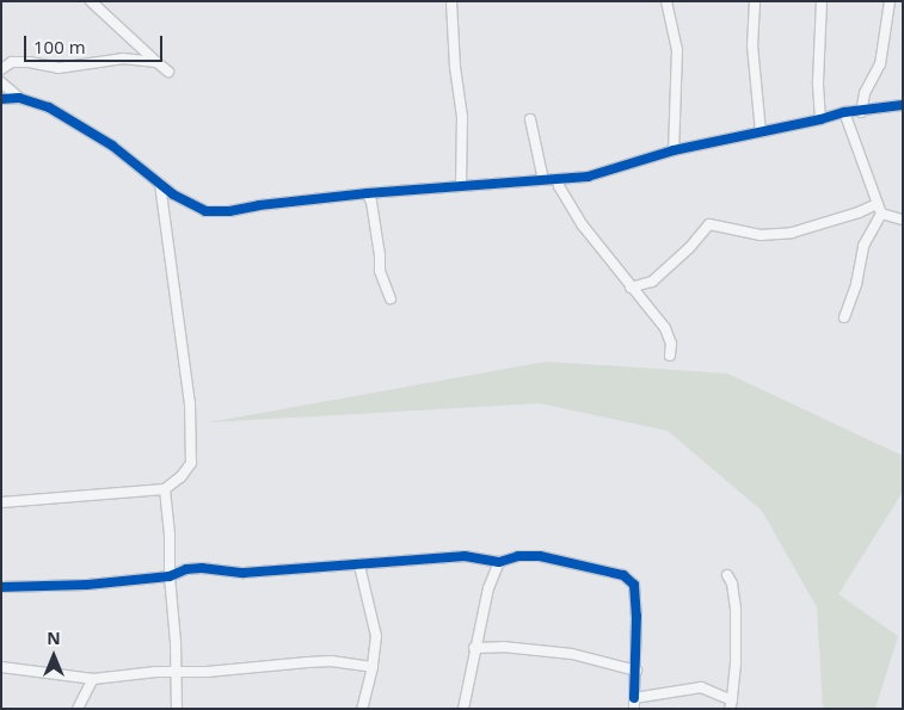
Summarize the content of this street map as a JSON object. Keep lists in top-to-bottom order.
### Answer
{
  "scale_bar": "100 m",
  "north": "top"
}
